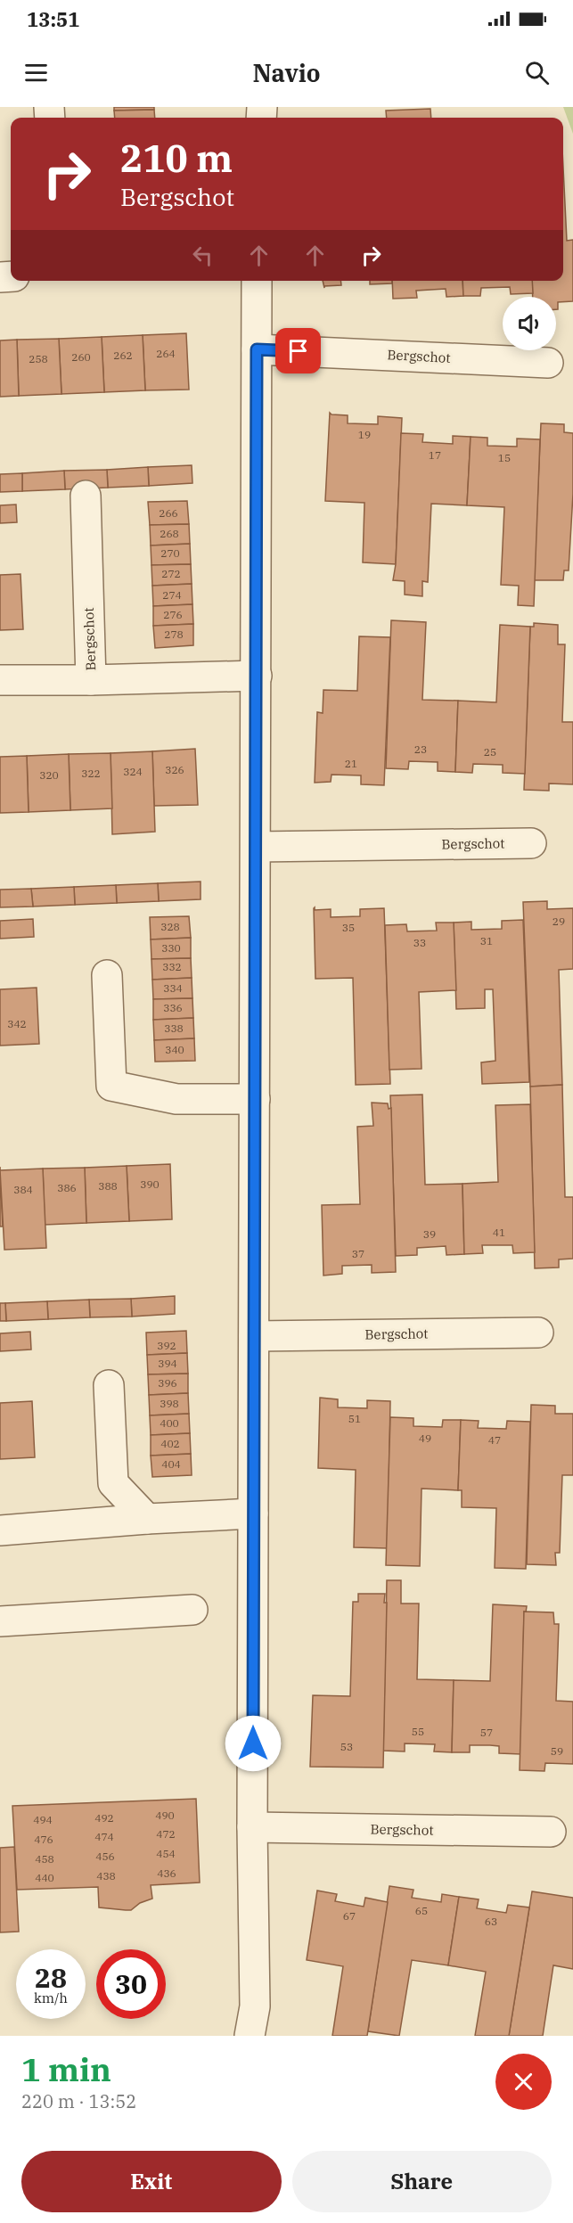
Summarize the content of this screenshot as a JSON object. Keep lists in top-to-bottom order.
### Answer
{
  "streets": {
    "street": ["Bergschot"]
  },
  "house_numbers": [
    "264",
    "262",
    "260",
    "258",
    "19",
    "17",
    "15",
    "266",
    "268",
    "270",
    "272",
    "274",
    "276",
    "278",
    "23",
    "25",
    "21",
    "326",
    "324",
    "322",
    "320",
    "29",
    "328",
    "35",
    "31",
    "33",
    "330",
    "332",
    "334",
    "336",
    "342",
    "338",
    "340",
    "390",
    "388",
    "386",
    "384",
    "41",
    "39",
    "37",
    "392",
    "394",
    "396",
    "398",
    "51",
    "400",
    "49",
    "47",
    "402",
    "404",
    "55",
    "57",
    "53",
    "59",
    "490",
    "492",
    "494",
    "472",
    "474",
    "476",
    "454",
    "456",
    "458",
    "436",
    "438",
    "440",
    "65",
    "67",
    "63"
  ],
  "page": {
    "status": "13:51",
    "header": "Navio",
    "turn": ["210 m", "Bergschot"],
    "speed": "28 km/h",
    "limit": "30",
    "heading": ["1 min", "220 m · 13:52"],
    "buttons": ["Exit", "Share"]
  }
}
